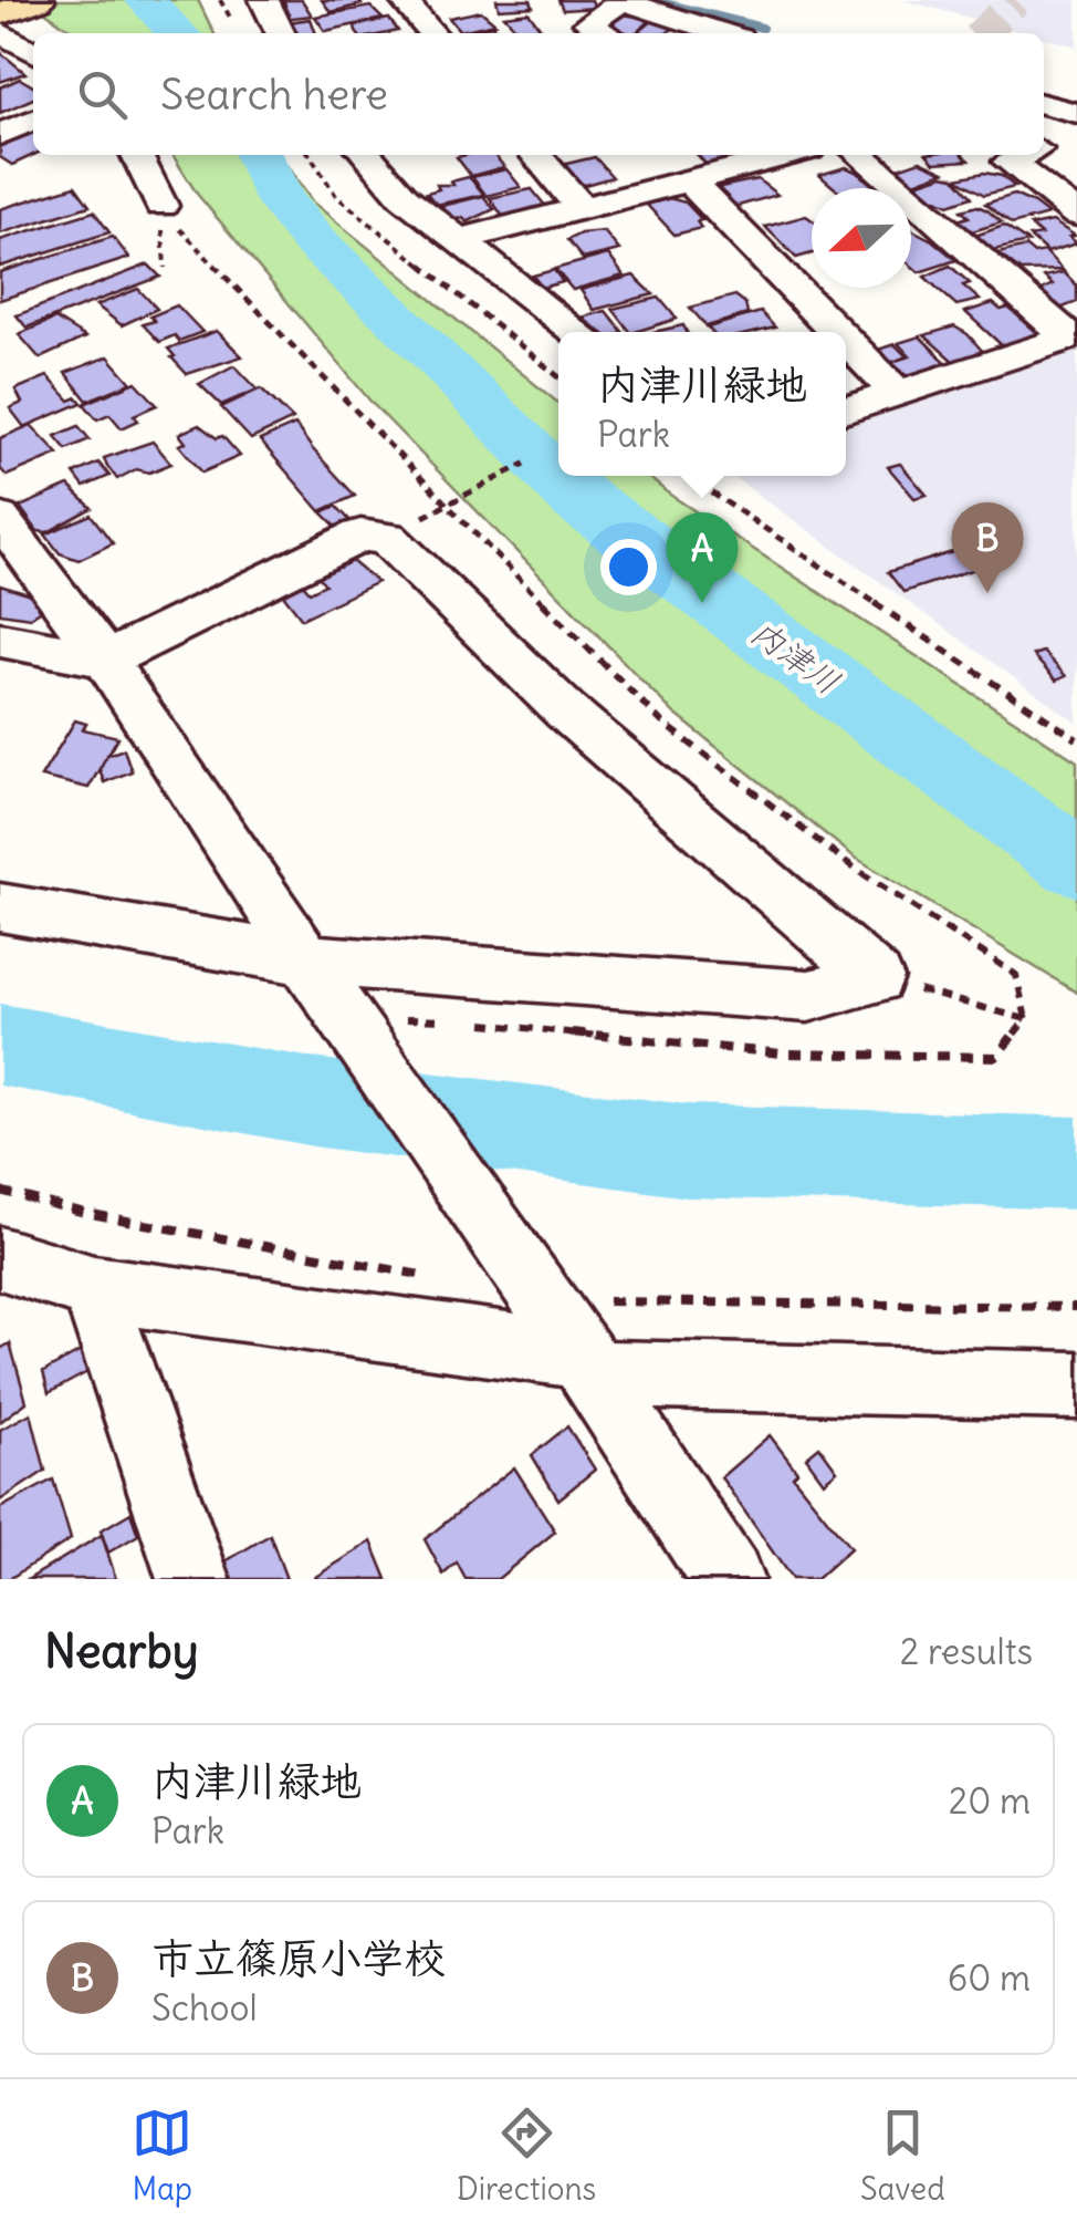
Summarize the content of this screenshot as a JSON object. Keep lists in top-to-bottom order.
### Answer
{
  "water": ["内津川"],
  "north": "left",
  "page": {
    "search": "Search here",
    "popup": ["内津川緑地", "Park"],
    "pins": ["B", "A"],
    "heading": ["Nearby", "2 results"],
    "list": [
      {
        "mark": "A",
        "name": "内津川緑地",
        "note": "Park",
        "value": "20 m"
      },
      {
        "mark": "B",
        "name": "市立篠原小学校",
        "note": "School",
        "value": "60 m"
      }
    ],
    "nav": ["Map", "Directions", "Saved"]
  }
}
